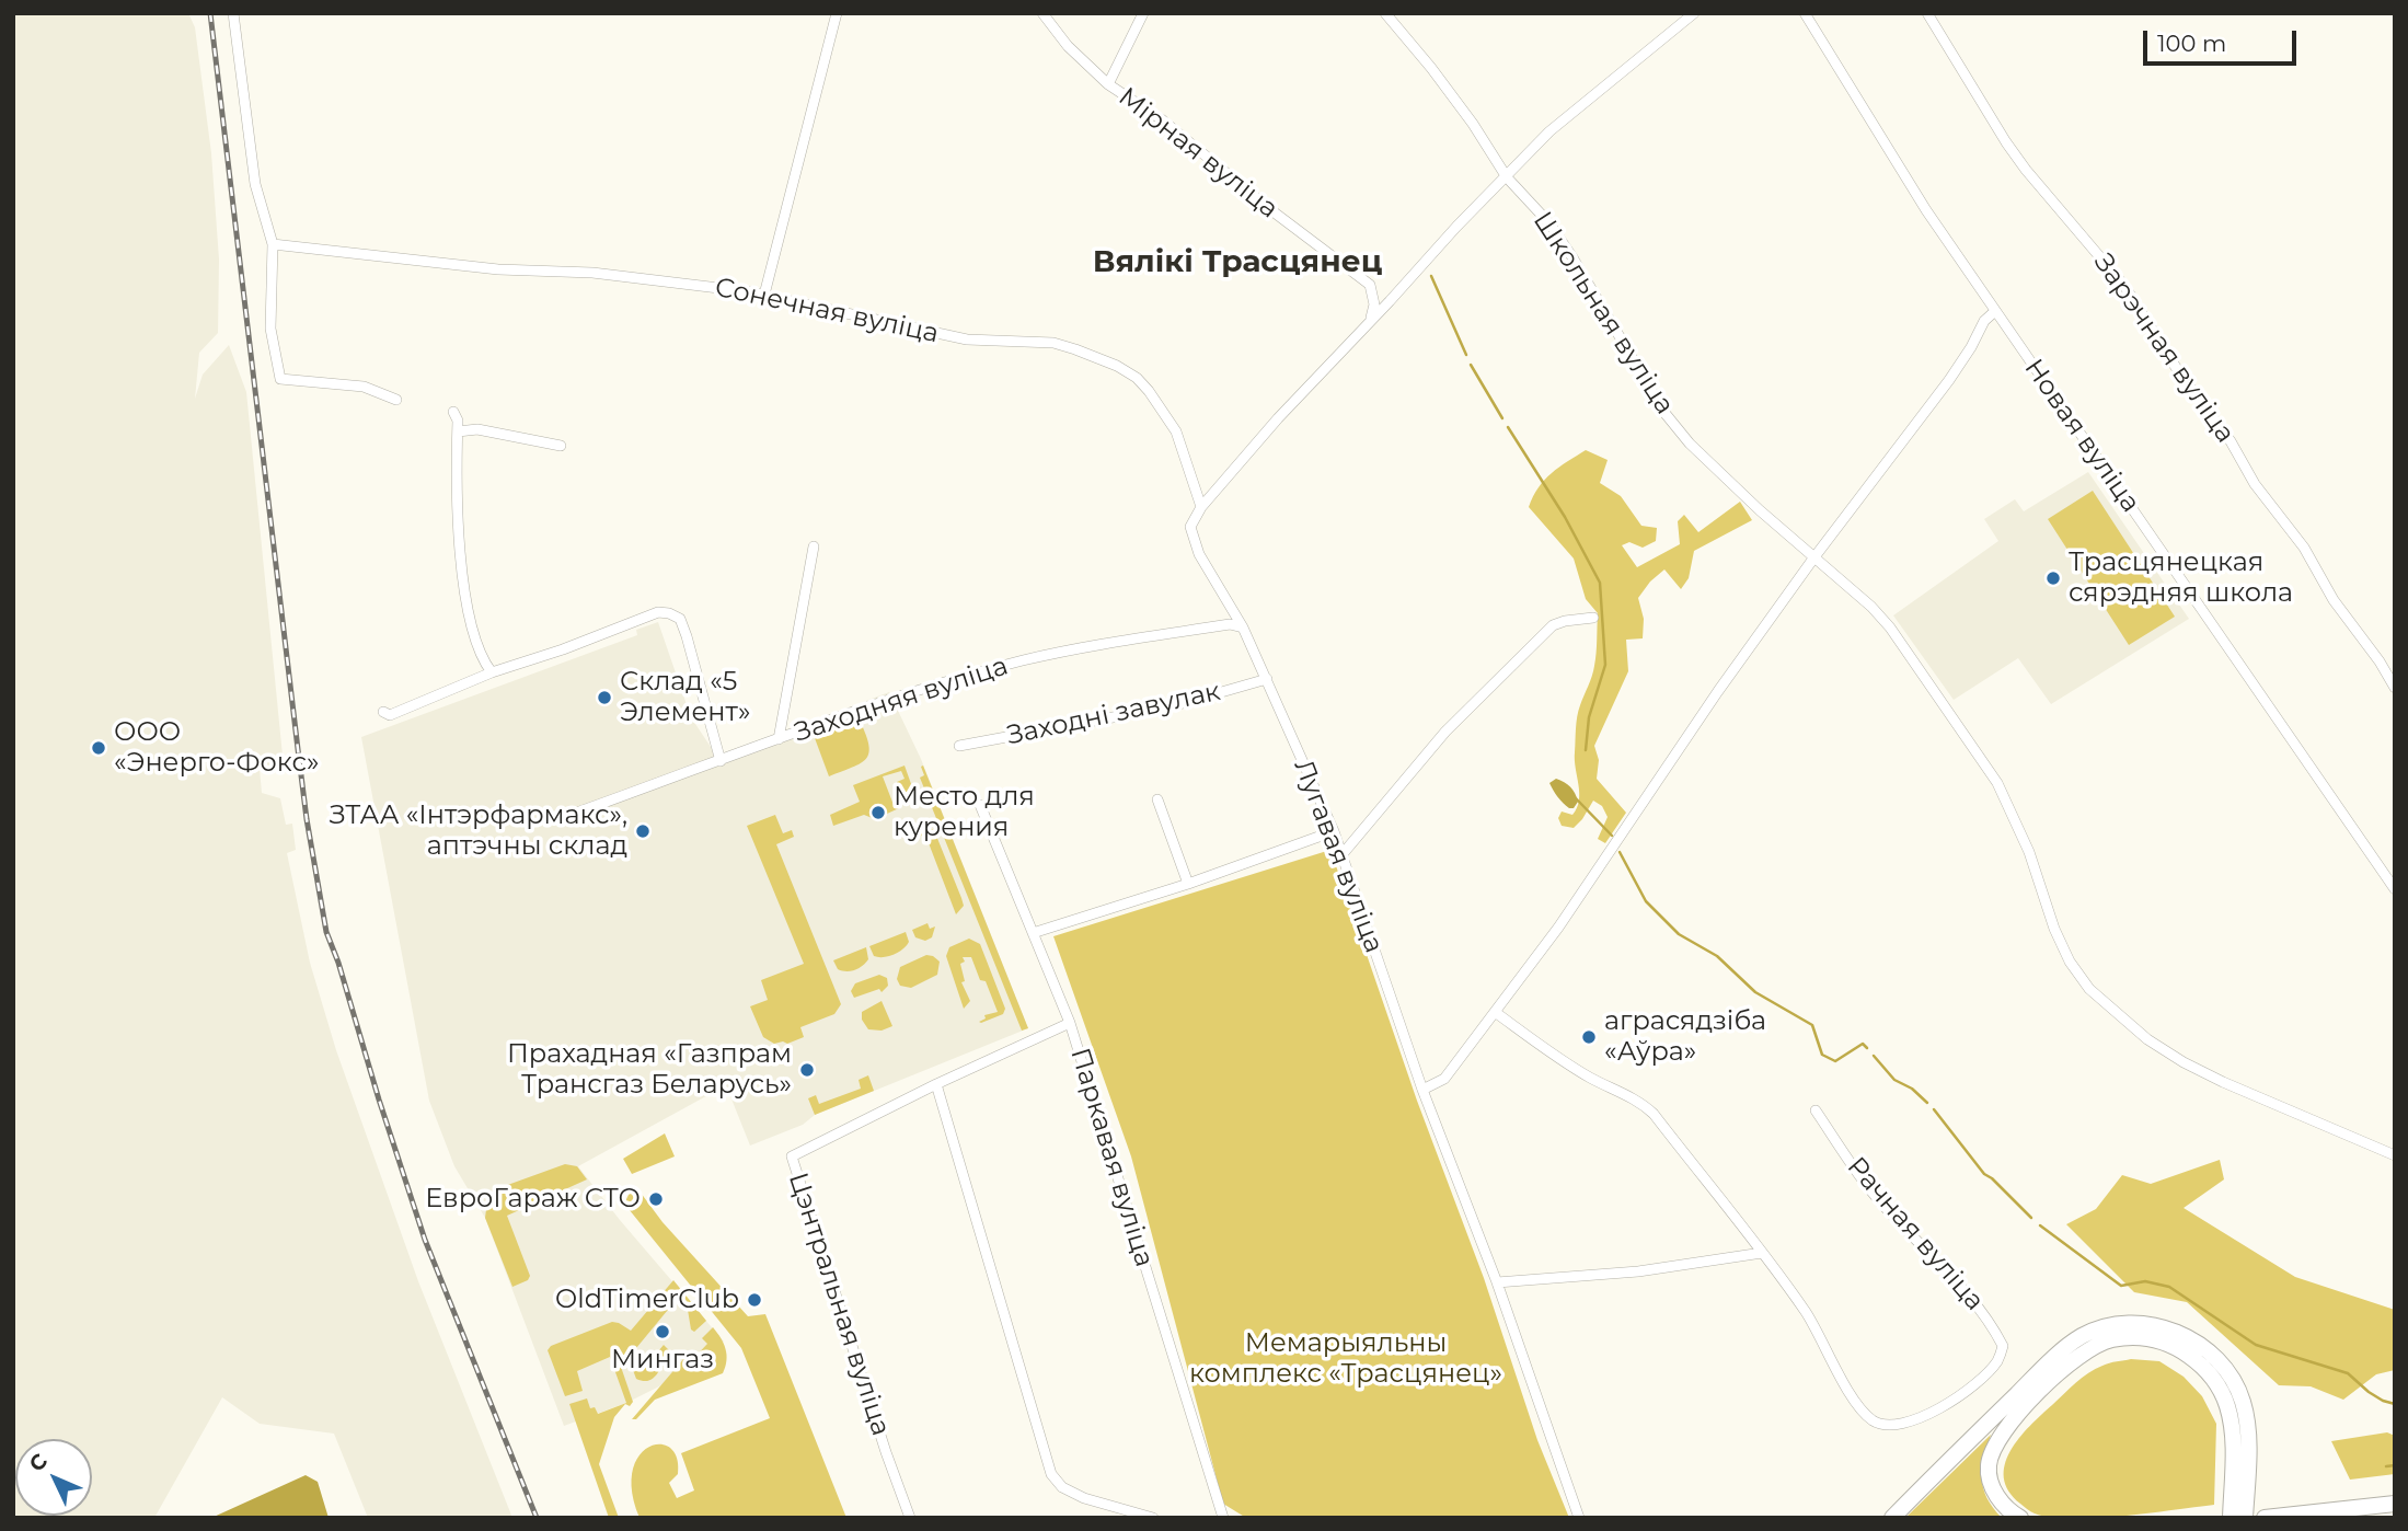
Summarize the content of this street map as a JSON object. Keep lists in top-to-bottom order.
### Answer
{
  "streets": {
    "street": [
      "Мірная вуліца",
      "Сонечная вуліца",
      "Школьная вуліца",
      "Зарэчная вуліца",
      "Новая вуліца",
      "Заходняя вуліца",
      "Заходні завулак",
      "Лугавая вуліца",
      "Паркавая вуліца",
      "Рачная вуліца",
      "Цэнтральная вуліца"
    ]
  },
  "crossings": [
    ["Заходняя вуліца", "Лугавая вуліца"],
    ["Заходні завулак", "Лугавая вуліца"],
    ["Паркавая вуліца", "Цэнтральная вуліца"]
  ],
  "districts": ["Вялікі Трасцянец"],
  "parks": ["Мемарыяльны комплекс «Трасцянец»"],
  "places": [
    "Трасцянецкая сярэдняя школа",
    "Склад «5 Элемент»",
    "ООО «Энерго-Фокс»",
    "Место для курения",
    "ЗТАА «Інтэрфармакс», аптэчны склад",
    "аграсядзіба «Аўра»",
    "Прахадная «Газпрам Трансгаз Беларусь»",
    "ЕвроГараж СТО",
    "OldTimerClub",
    "Мингаз"
  ],
  "scale_bar": "100 m",
  "north": "top left"
}
